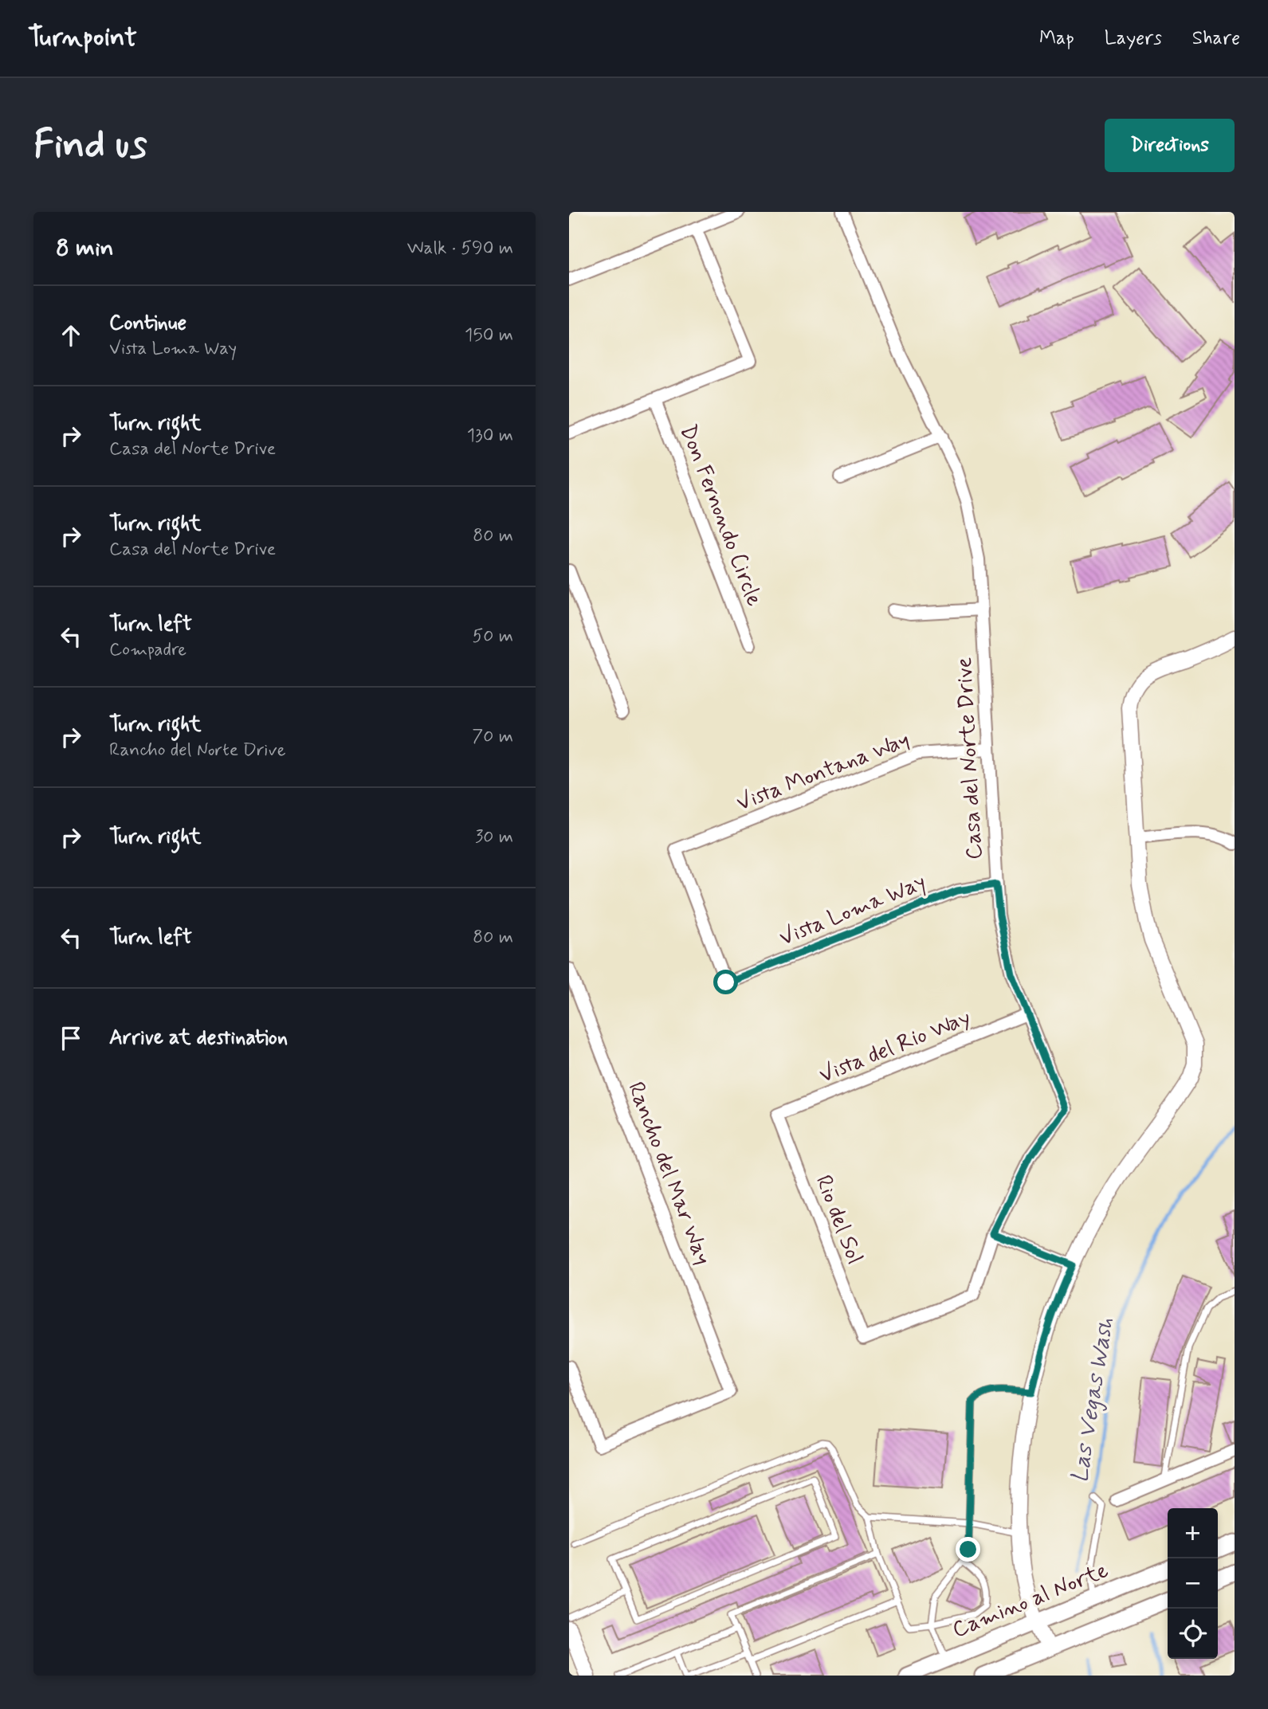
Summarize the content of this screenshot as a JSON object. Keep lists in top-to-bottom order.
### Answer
{
  "streets": {
    "main road": ["Camino al Norte"],
    "street": [
      "Don Fernondo Circle",
      "Casa del Norte Drive",
      "Vista Montana Way",
      "Vista Loma Way",
      "Vista del Rio Way",
      "Rancho del Mar Way",
      "Rio del Sol"
    ]
  },
  "crossings": [
    ["Casa del Norte Drive", "Vista Montana Way"],
    ["Casa del Norte Drive", "Vista Loma Way"],
    ["Casa del Norte Drive", "Vista del Rio Way"],
    ["Casa del Norte Drive", "Rio del Sol"],
    ["Vista Montana Way", "Vista Loma Way"],
    ["Vista del Rio Way", "Rio del Sol"]
  ],
  "water": ["Las Vegas Wash"],
  "page": {
    "header": "Turnpoint",
    "nav": ["Map", "Layers", "Share"],
    "buttons": "Directions",
    "title": "Find us",
    "heading": ["8 min", "Walk · 590 m"],
    "list": [
      ["Continue", "Vista Loma Way", "150 m"],
      ["Turn right", "Casa del Norte Drive", "130 m"],
      ["Turn right", "Casa del Norte Drive", "80 m"],
      ["Turn left", "Compadre", "50 m"],
      ["Turn right", "Rancho del Norte Drive", "70 m"],
      ["Turn right", "30 m"],
      ["Turn left", "80 m"],
      "Arrive at destination"
    ],
    "map_buttons": ["+", "−"]
  }
}
